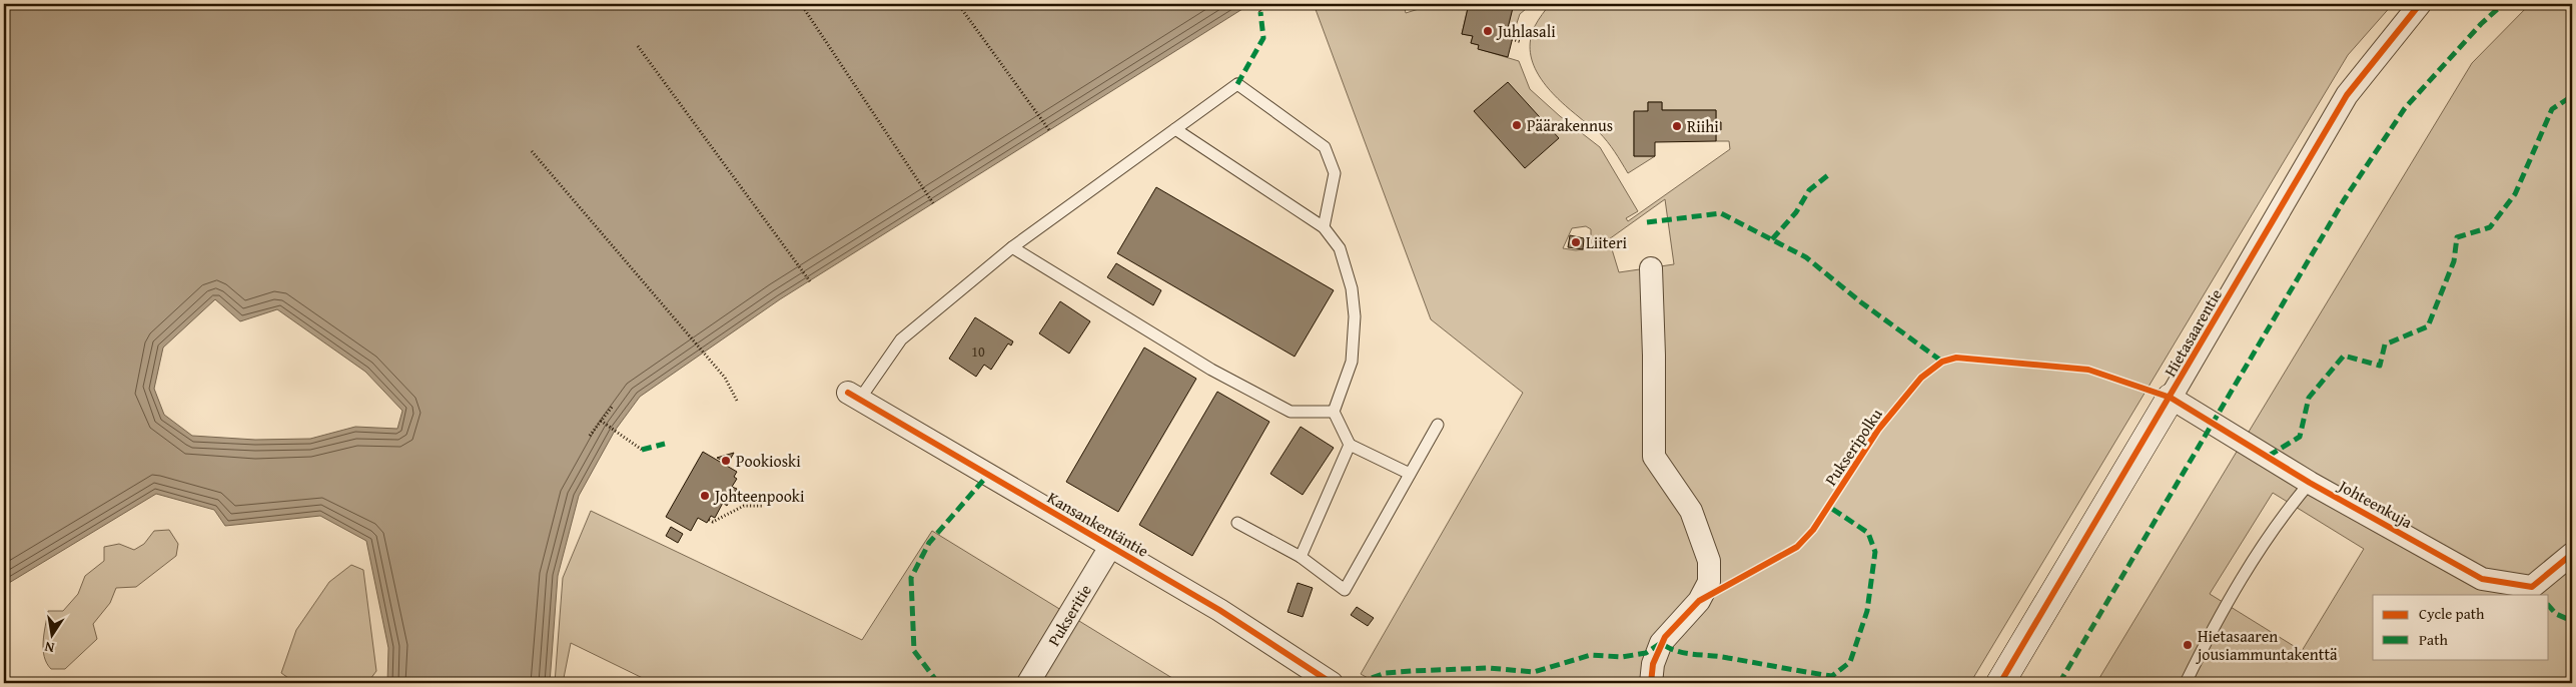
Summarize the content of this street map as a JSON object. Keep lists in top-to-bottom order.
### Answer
{
  "streets": {
    "street": [
      "Hietasaarentie",
      "Johteenkuja",
      "Kansankentäntie",
      "Pukseritie"
    ],
    "cycle path": ["Pukseripolku"]
  },
  "crossings": [
    ["Hietasaarentie", "Johteenkuja"],
    ["Kansankentäntie", "Pukseritie"]
  ],
  "places": [
    "Juhlasali",
    "Päärakennus",
    "Riihi",
    "Liiteri",
    "Pookioski",
    "Johteenpooki",
    "Hietasaaren jousiammuntakenttä"
  ],
  "house_numbers": ["10"],
  "legend": ["Cycle path", "Path"],
  "north": "bottom"
}
